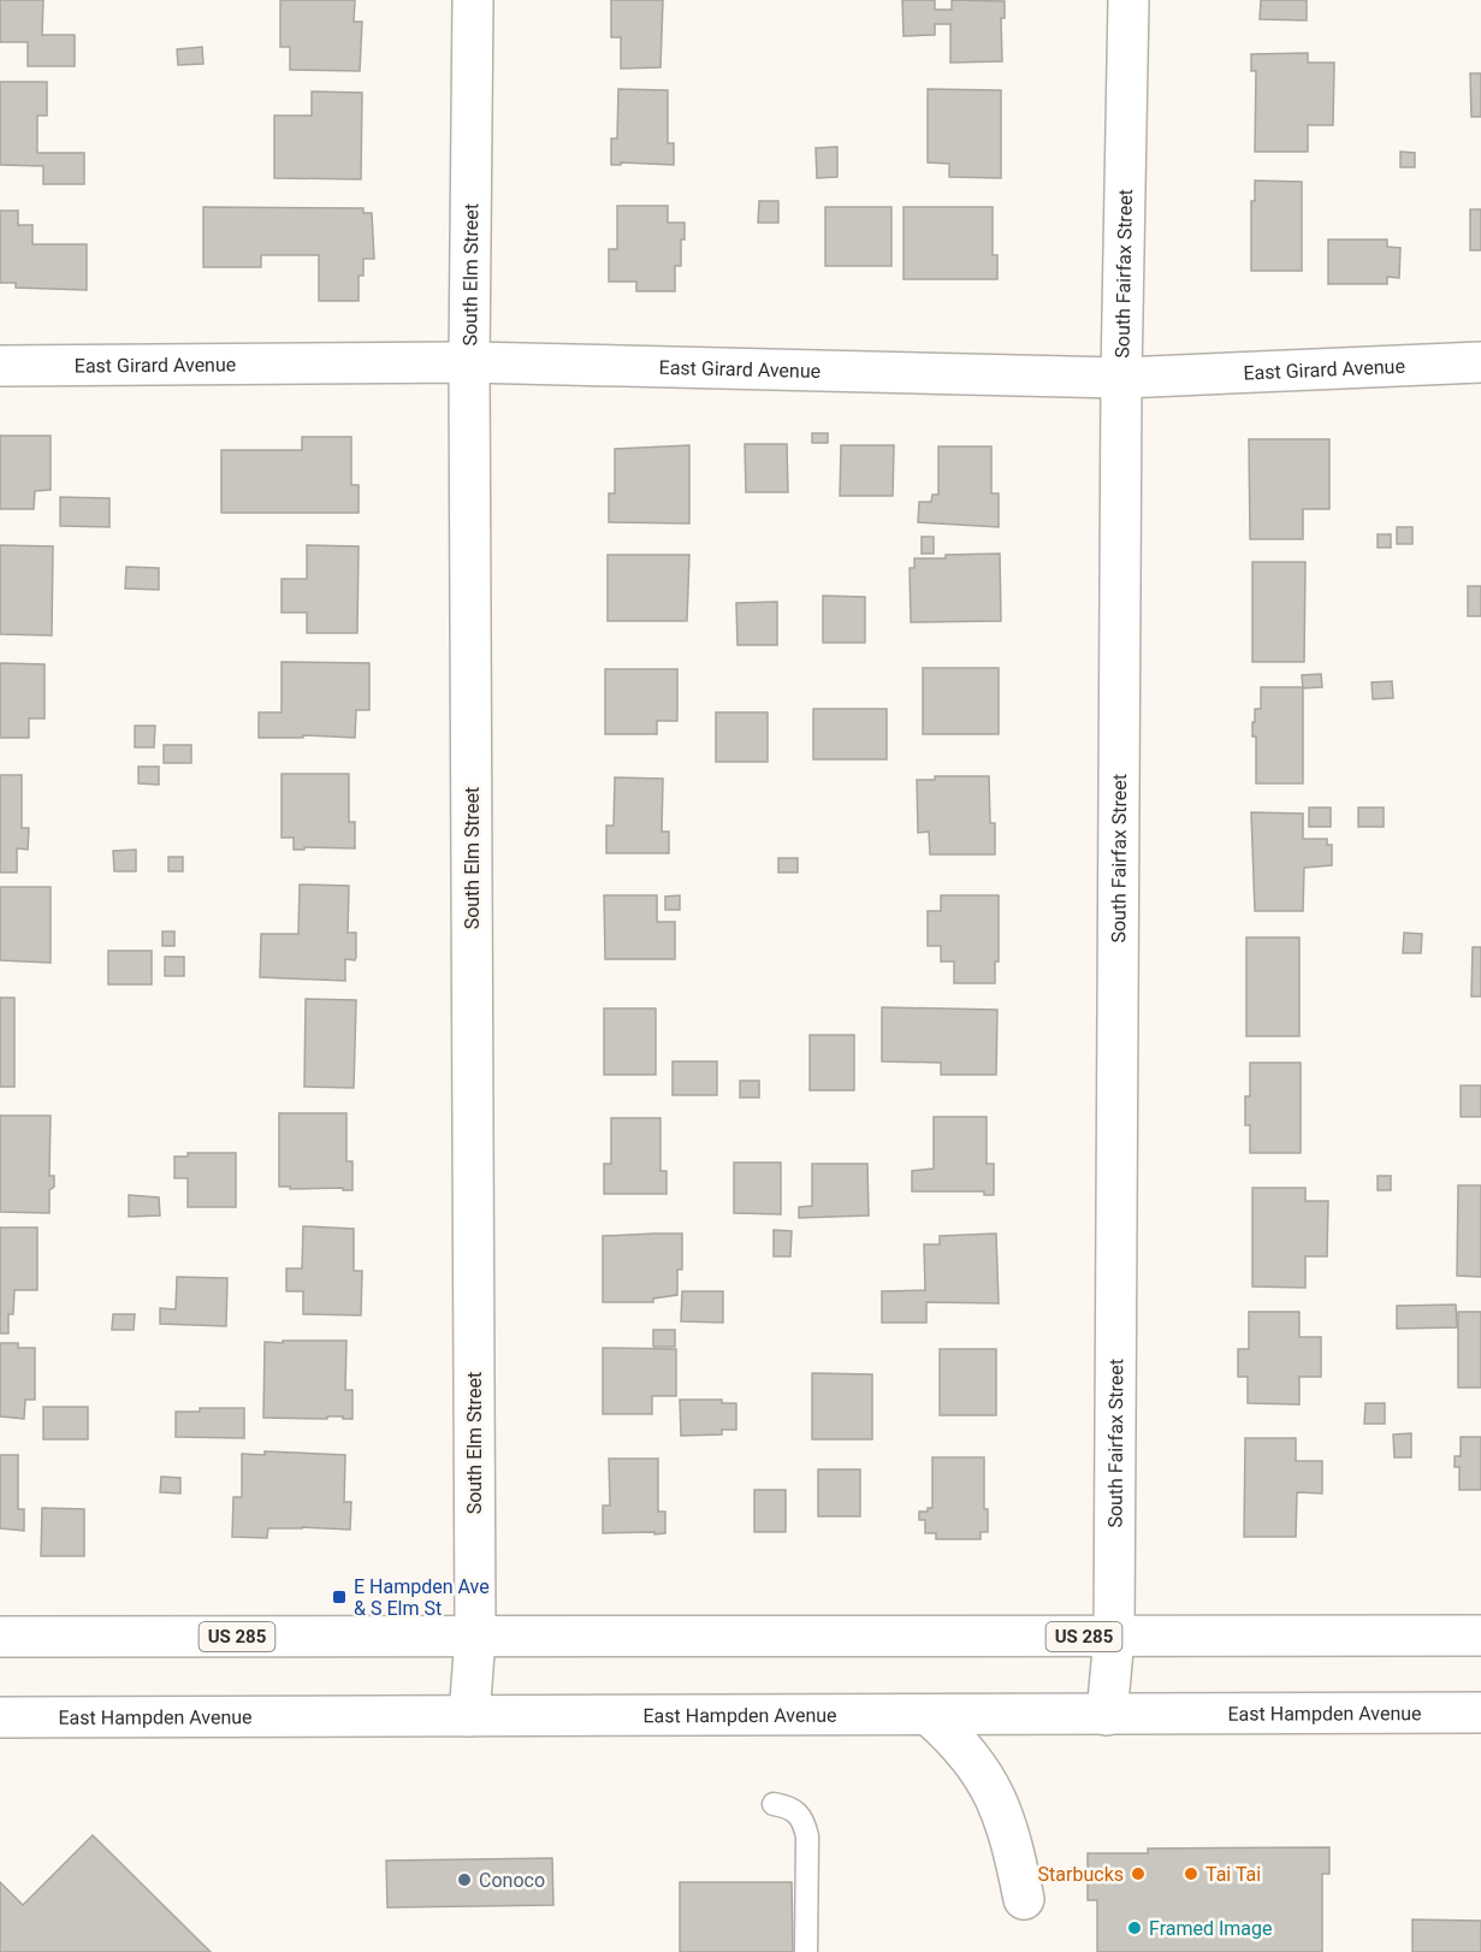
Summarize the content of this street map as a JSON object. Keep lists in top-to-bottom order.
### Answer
{
  "streets": {
    "main road": [
      "South Elm Street",
      "South Fairfax Street",
      "East Girard Avenue",
      "US 285",
      "East Hampden Avenue"
    ]
  },
  "crossings": [
    ["South Elm Street", "East Girard Avenue"],
    ["South Elm Street", "US 285"],
    ["South Elm Street", "East Hampden Avenue"],
    ["South Fairfax Street", "East Girard Avenue"],
    ["South Fairfax Street", "US 285"],
    ["South Fairfax Street", "East Hampden Avenue"]
  ],
  "places": {
    "transit": ["E Hampden Ave & S Elm St"],
    "other": [
      "Starbucks",
      "Tai Tai",
      "Conoco",
      "Framed Image"
    ]
  }
}
